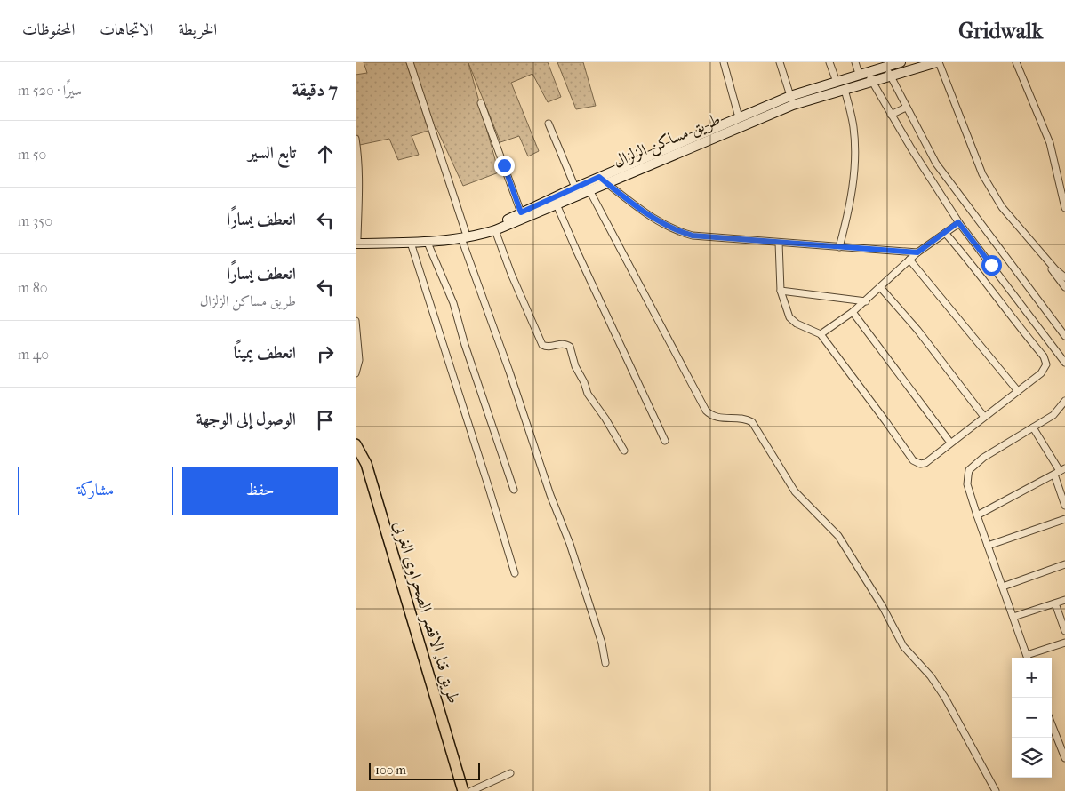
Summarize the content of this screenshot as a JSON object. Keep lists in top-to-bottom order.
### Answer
{
  "streets": {
    "main road": ["طريق قنا, الاقصر الصحراوى الغربى"],
    "street": ["طريق مساكن الزلزال"]
  },
  "scale_bar": "100 m",
  "page": {
    "header": "Gridwalk",
    "nav": ["الخريطة", "الاتجاهات", "المحفوظات"],
    "heading": ["7 دقيقة", "سيرًا · 520 m"],
    "list": [
      ["تابع السير", "50 m"],
      ["انعطف يسارًا", "350 m"],
      ["انعطف يسارًا", "طريق مساكن الزلزال", "80 m"],
      ["انعطف يمينًا", "40 m"],
      "الوصول إلى الوجهة"
    ],
    "buttons": ["حفظ", "مشاركة"],
    "map_buttons": ["+", "−"],
    "scale": "100 m"
  }
}
